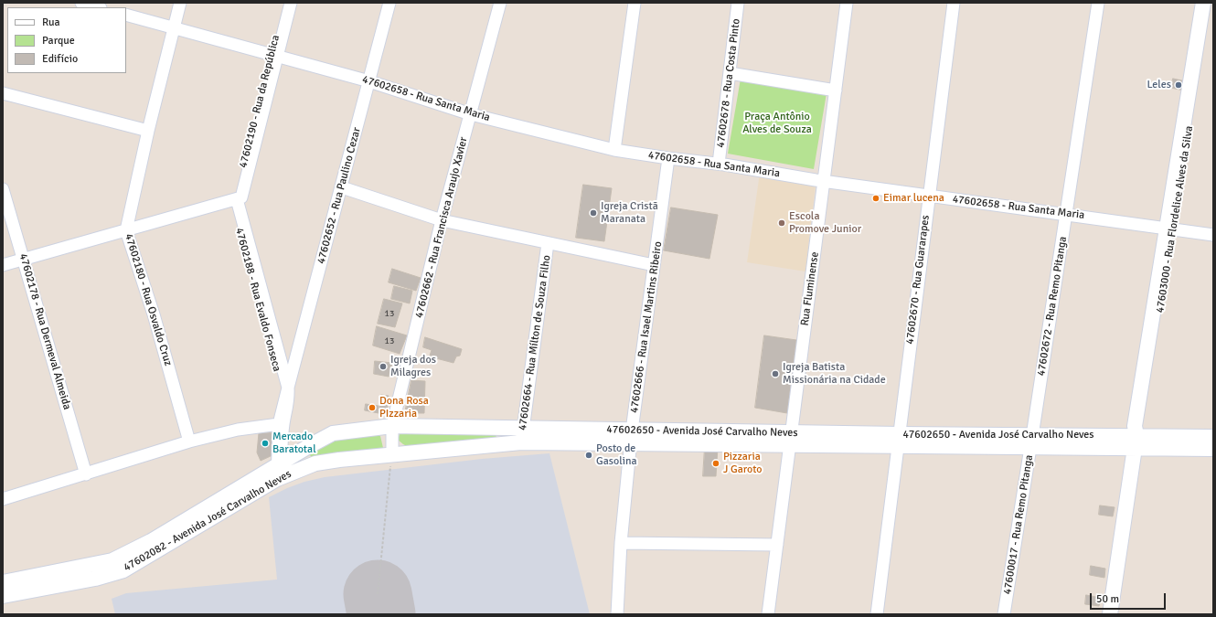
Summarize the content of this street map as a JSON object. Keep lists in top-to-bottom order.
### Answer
{
  "streets": {
    "street": [
      "47602678 - Rua Costa Pinto",
      "47602658 - Rua Santa Maria",
      "47602190 - Rua da República",
      "47602652 - Rua Paulino Cezar",
      "47603000 - Rua Flordelice Alves da Silva",
      "47602662 - Rua Francisca Araujo Xavier",
      "47602670 - Rua Guararapes",
      "Rua Fluminense",
      "47602180 - Rua Osvaldo Cruz",
      "47602188 - Rua Evaldo Fonseca",
      "47602672 - Rua Remo Pitanga",
      "47602666 - Rua Isael Martins Ribeiro",
      "47602178 - Rua Dermeval Almeida",
      "47602664 - Rua Mílton de Souza Filho",
      "47602650 - Avenida José Carvalho Neves",
      "47602082 - Avenida José Carvalho Neves",
      "47600017 - Rua Remo Pitanga"
    ]
  },
  "crossings": [
    ["47602678 - Rua Costa Pinto", "47602658 - Rua Santa Maria"],
    ["47602658 - Rua Santa Maria", "47602190 - Rua da República"],
    ["47602658 - Rua Santa Maria", "47602652 - Rua Paulino Cezar"],
    ["47602658 - Rua Santa Maria", "47603000 - Rua Flordelice Alves da Silva"],
    ["47602658 - Rua Santa Maria", "47602662 - Rua Francisca Araujo Xavier"],
    ["47602658 - Rua Santa Maria", "47602670 - Rua Guararapes"],
    ["47602658 - Rua Santa Maria", "Rua Fluminense"],
    ["47602658 - Rua Santa Maria", "47602180 - Rua Osvaldo Cruz"],
    ["47602658 - Rua Santa Maria", "47602672 - Rua Remo Pitanga"],
    ["47602658 - Rua Santa Maria", "47602666 - Rua Isael Martins Ribeiro"],
    ["47602190 - Rua da República", "47602188 - Rua Evaldo Fonseca"],
    ["47602652 - Rua Paulino Cezar", "47602188 - Rua Evaldo Fonseca"],
    ["47602652 - Rua Paulino Cezar", "47602650 - Avenida José Carvalho Neves"],
    ["47602652 - Rua Paulino Cezar", "47602082 - Avenida José Carvalho Neves"],
    ["47602662 - Rua Francisca Araujo Xavier", "47602650 - Avenida José Carvalho Neves"],
    ["47602662 - Rua Francisca Araujo Xavier", "47602082 - Avenida José Carvalho Neves"],
    ["47602670 - Rua Guararapes", "47602650 - Avenida José Carvalho Neves"],
    ["Rua Fluminense", "47602650 - Avenida José Carvalho Neves"],
    ["47602672 - Rua Remo Pitanga", "47602650 - Avenida José Carvalho Neves"],
    ["47602672 - Rua Remo Pitanga", "47600017 - Rua Remo Pitanga"],
    ["47602666 - Rua Isael Martins Ribeiro", "47602650 - Avenida José Carvalho Neves"],
    ["47602666 - Rua Isael Martins Ribeiro", "47602082 - Avenida José Carvalho Neves"],
    ["47602664 - Rua Mílton de Souza Filho", "47602650 - Avenida José Carvalho Neves"],
    ["47602664 - Rua Mílton de Souza Filho", "47602082 - Avenida José Carvalho Neves"],
    ["47602650 - Avenida José Carvalho Neves", "47602082 - Avenida José Carvalho Neves"],
    ["47602650 - Avenida José Carvalho Neves", "47600017 - Rua Remo Pitanga"]
  ],
  "parks": ["Praça Antônio Alves de Souza"],
  "places": [
    "Leles",
    "Eimar lucena",
    "Igreja Cristã Maranata",
    "Escola Promove Junior",
    "Igreja dos Milagres",
    "Igreja Batista Missionária na Cidade",
    "Dona Rosa PIzzaria",
    "Mercado Baratotal",
    "Posto de Gasolina",
    "Pizzaria J Garoto"
  ],
  "house_numbers": ["13", "13"],
  "legend": ["Rua", "Parque", "Edifício"],
  "scale_bar": "50 m"
}
